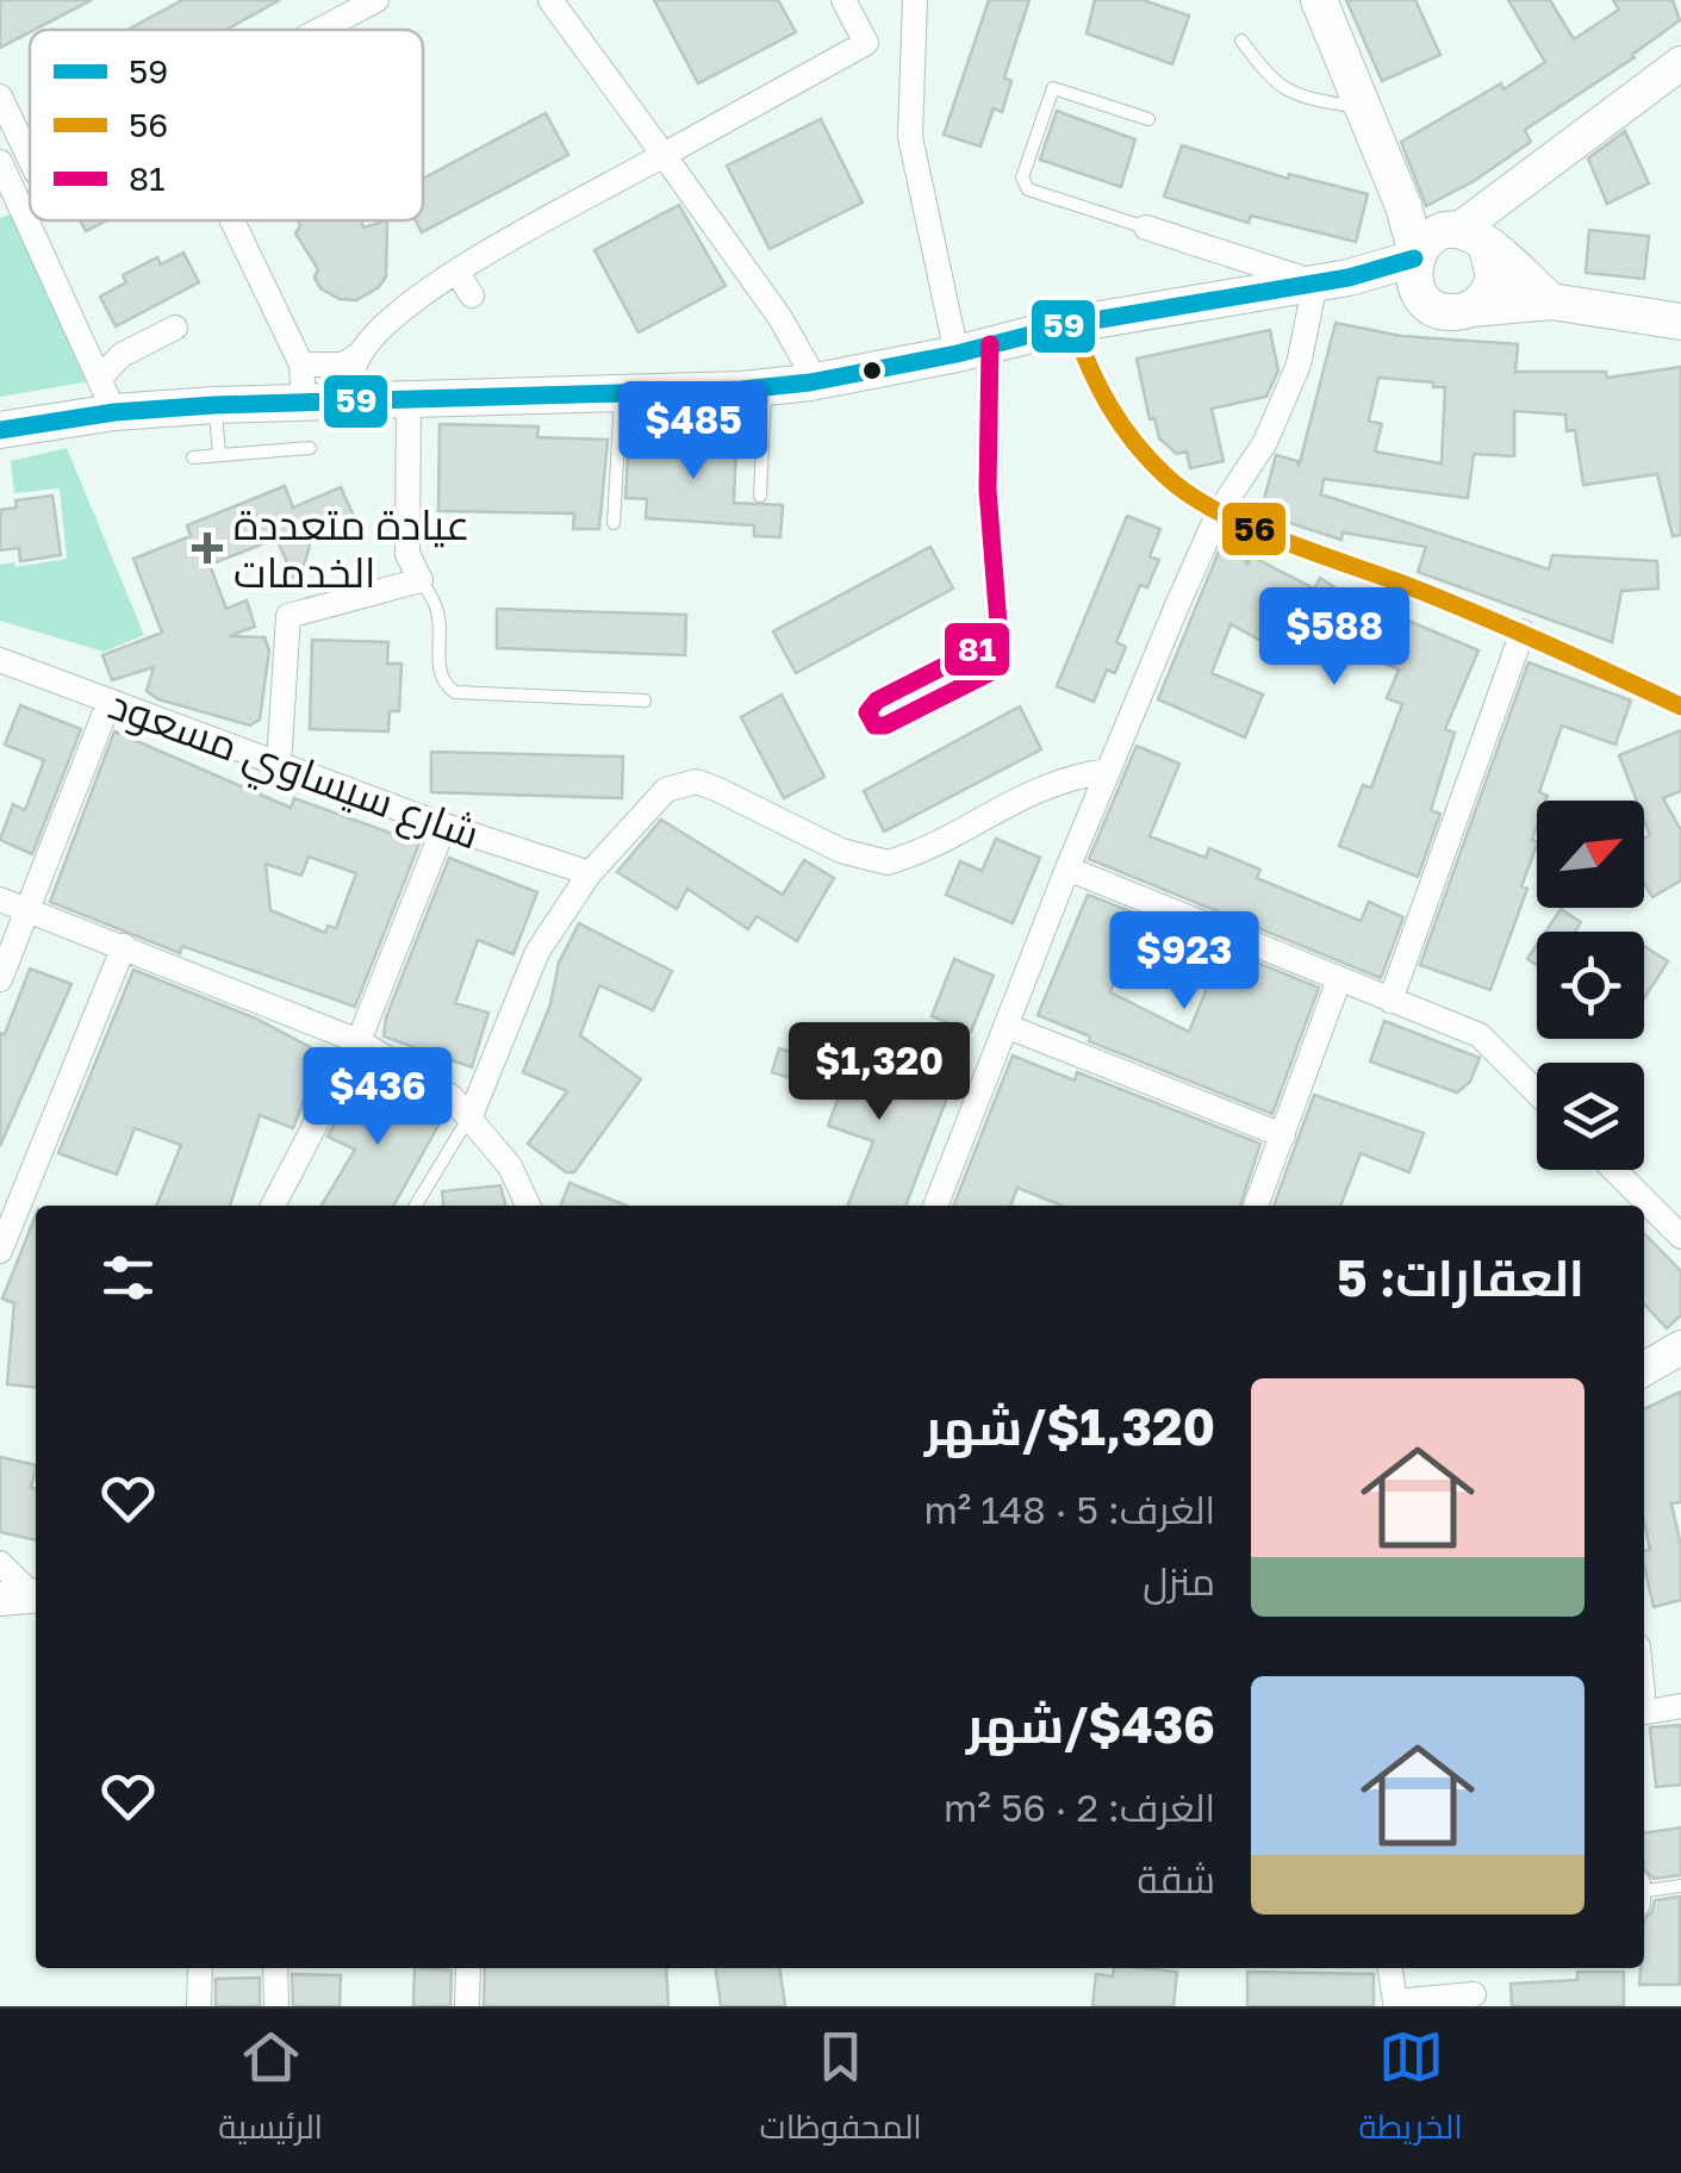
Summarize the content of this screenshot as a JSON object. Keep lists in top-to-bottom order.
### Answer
{
  "streets": {
    "street": ["شارع سيساوي مسعود"]
  },
  "places": {
    "health": ["عيادة متعددة الخدمات"]
  },
  "lines": ["transit line 59", "transit line 56", "transit line 81"],
  "legend": ["59", "56", "81"],
  "north": "top right",
  "page": {
    "price": [
      "$485",
      "$588",
      "$923",
      "$1,320",
      "$436"
    ],
    "heading": "العقارات: 5",
    "list": [
      {
        "name": "$1,320/شهر",
        "note": "الغرف: 5 · 148 m² · منزل"
      },
      {
        "name": "$436/شهر",
        "note": "الغرف: 2 · 56 m² · شقة"
      }
    ],
    "tabs": ["الخريطة", "المحفوظات", "الرئيسية"]
  }
}
